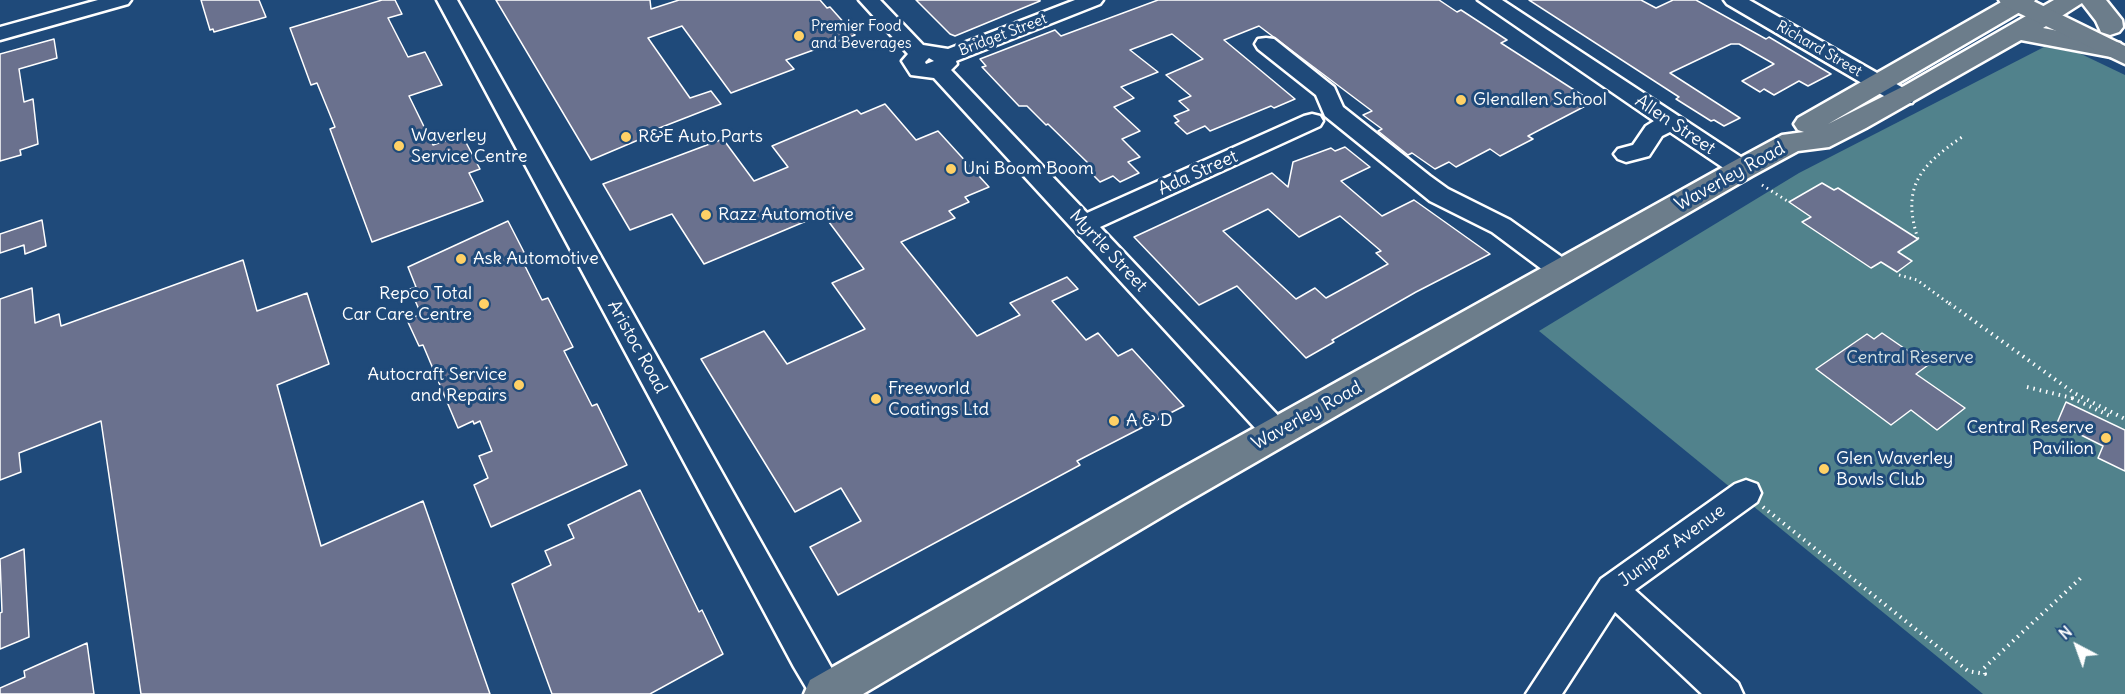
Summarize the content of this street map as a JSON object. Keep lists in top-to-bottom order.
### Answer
{
  "streets": {
    "main road": ["Waverley Road"],
    "street": [
      "Bridget Street",
      "Richard Street",
      "Allen Street",
      "Ada Street",
      "Myrtle Street",
      "Aristoc Road",
      "Juniper Avenue"
    ]
  },
  "crossings": [
    ["Bridget Street", "Myrtle Street"],
    ["Richard Street", "Waverley Road"],
    ["Allen Street", "Waverley Road"],
    ["Ada Street", "Myrtle Street"],
    ["Waverley Road", "Myrtle Street"],
    ["Waverley Road", "Aristoc Road"]
  ],
  "parks": ["Central Reserve"],
  "places": [
    "Premier Food and Beverages",
    "Glenallen School",
    "R&E Auto Parts",
    "Waverley Service Centre",
    "Uni Boom Boom",
    "Razz Automotive",
    "Ask Automotive",
    "Repco Total Car Care Centre",
    "Autocraft Service and Repairs",
    "Freeworld Coatings Ltd",
    "A & D",
    "Central Reserve Pavilion",
    "Glen Waverley Bowls Club"
  ],
  "north": "top left"
}
